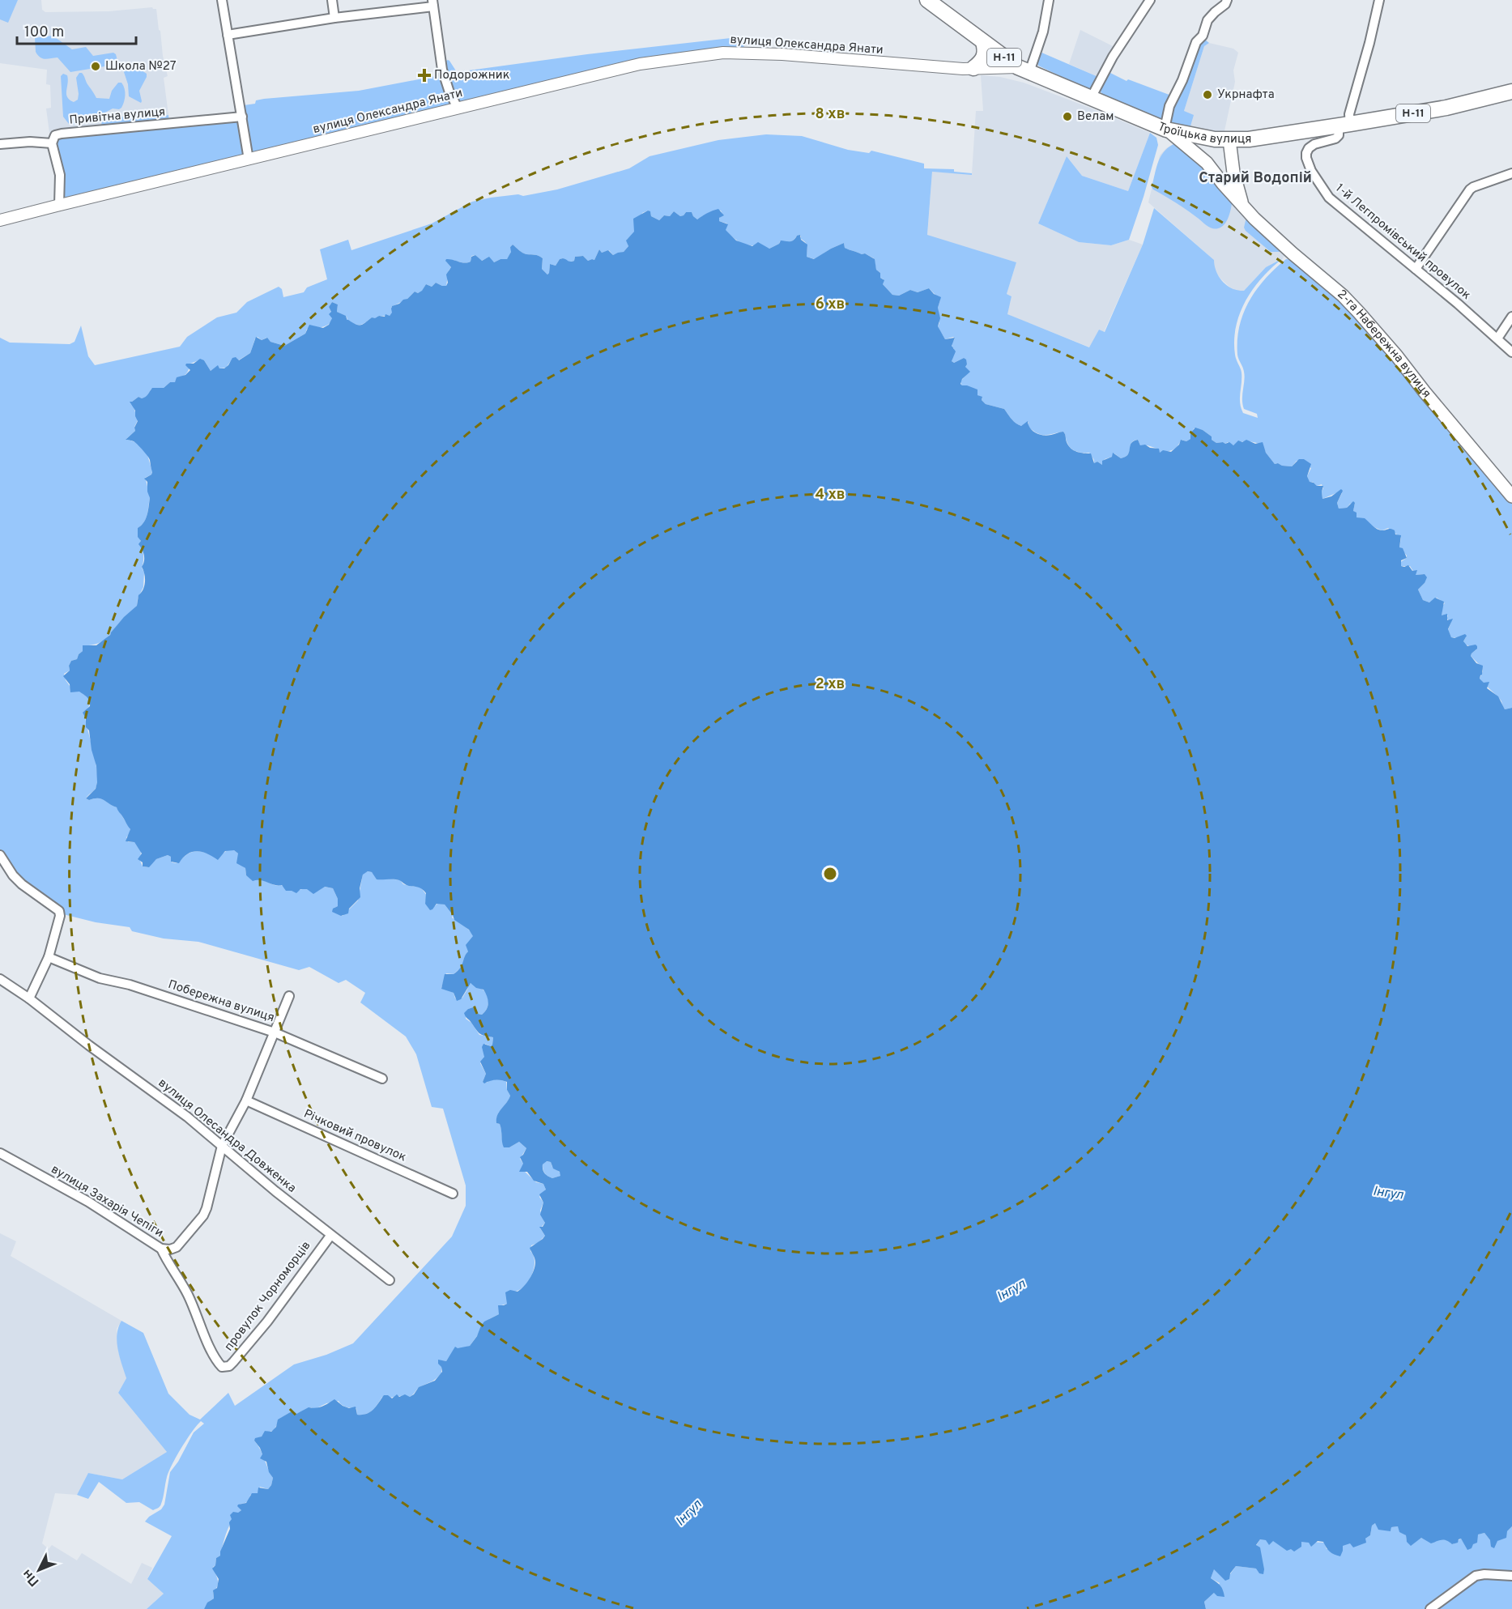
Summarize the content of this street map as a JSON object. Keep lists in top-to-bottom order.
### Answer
{
  "streets": {
    "main road": ["Н-11", "Троїцька вулиця", "2-га Набережна вулиця"],
    "street": [
      "вулиця Олександра Янати",
      "Привітна вулиця",
      "1-й Легпромівський провулок",
      "Побережна вулиця",
      "вулиця Олесандра Довженка",
      "Річковий провулок",
      "вулиця Захарія Чепіги",
      "провулок Чорноморців"
    ]
  },
  "crossings": [
    ["вулиця Олександра Янати", "Троїцька вулиця"],
    ["Троїцька вулиця", "1-й Легпромівський провулок"],
    ["Троїцька вулиця", "2-га Набережна вулиця"],
    ["вулиця Олесандра Довженка", "провулок Чорноморців"],
    ["вулиця Захарія Чепіги", "провулок Чорноморців"]
  ],
  "districts": ["Старий Водопій"],
  "water": ["Інгул"],
  "places": {
    "other": ["Школа №27", "Укрнафта", "Велам"],
    "health": ["Подорожник"]
  },
  "scale_bar": "100 m",
  "north": "bottom left",
  "rings": [
    "8 хв",
    "6 хв",
    "4 хв",
    "2 хв"
  ]
}
